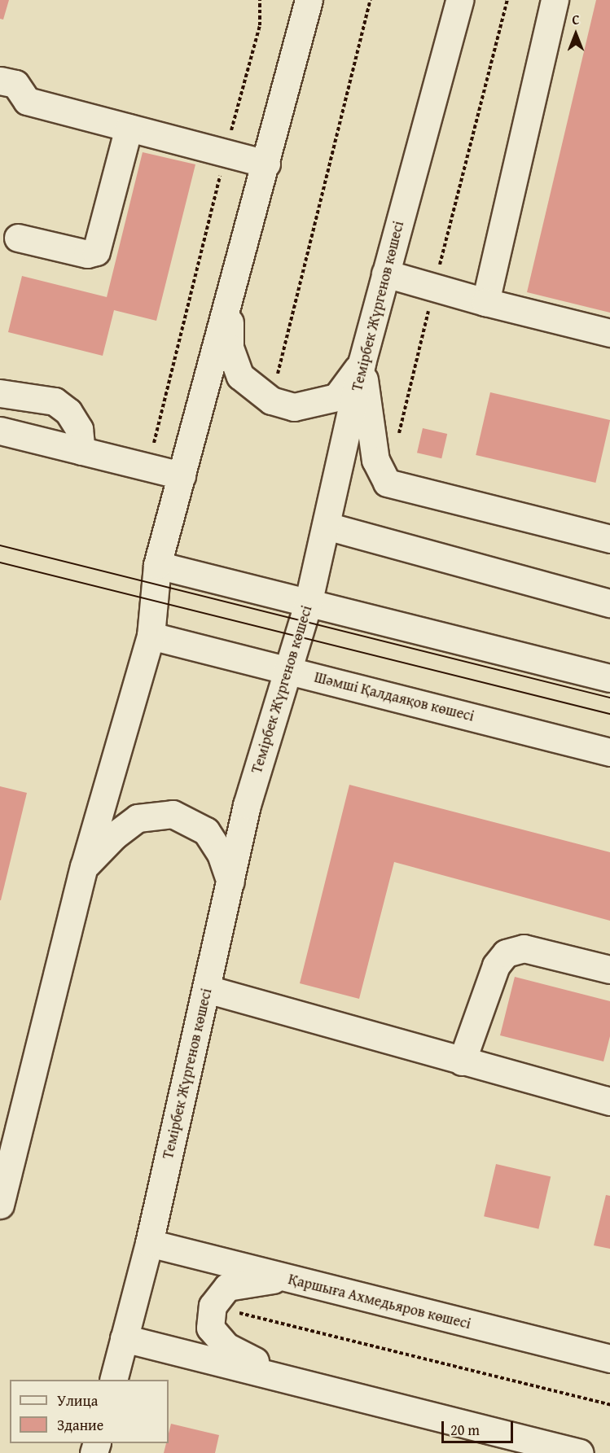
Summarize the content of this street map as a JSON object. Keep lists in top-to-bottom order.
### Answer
{
  "streets": {
    "street": ["Темірбек Жүргенов көшесі", "Шәмші Қалдаяқов көшесі", "Қаршыға Ахмедьяров көшесі"]
  },
  "crossings": [
    ["Темірбек Жүргенов көшесі", "Шәмші Қалдаяқов көшесі"],
    ["Темірбек Жүргенов көшесі", "Қаршыға Ахмедьяров көшесі"]
  ],
  "legend": ["Улица", "Здание"],
  "scale_bar": "20 m",
  "north": "top"
}
